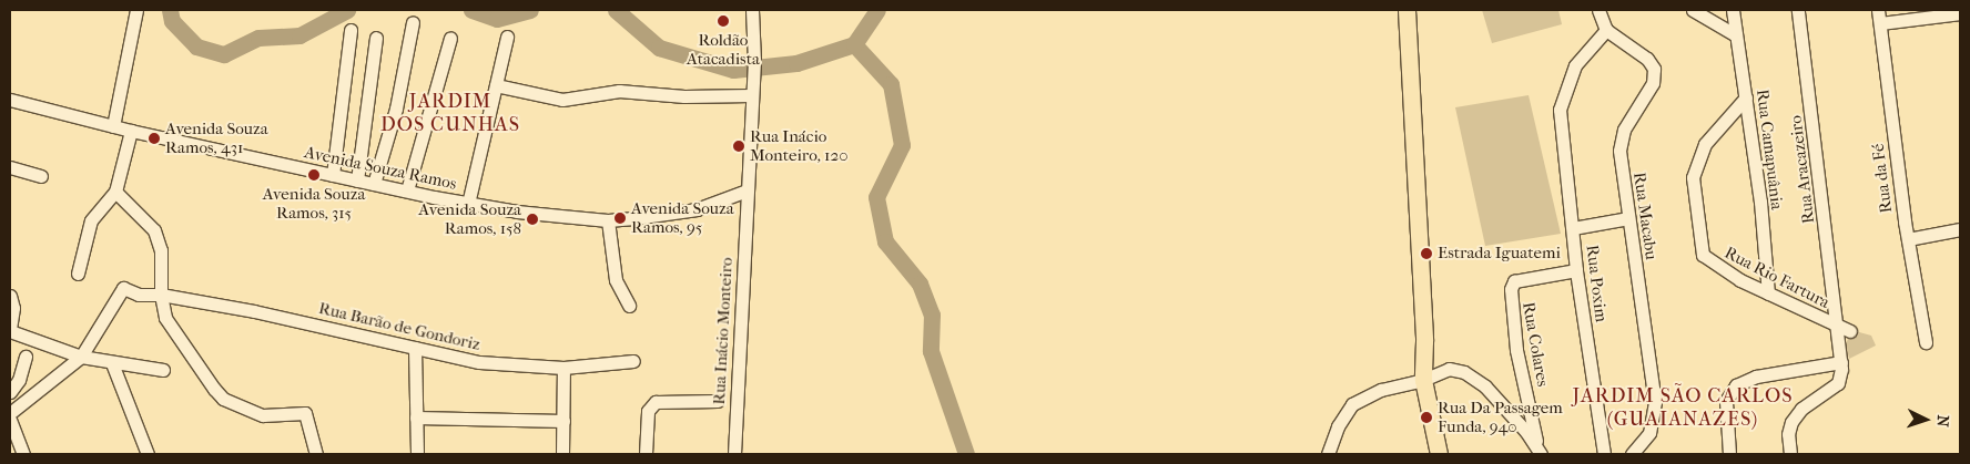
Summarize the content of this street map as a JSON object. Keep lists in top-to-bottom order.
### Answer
{
  "streets": {
    "street": [
      "Rua Camapuânia",
      "Avenida Souza Ramos",
      "Rua Aracazeiro",
      "Rua da Fé",
      "Rua Macabu",
      "Rua Rio Fartura",
      "Rua Poxim",
      "Rua Barão de Gondoriz",
      "Rua Inácio Monteiro",
      "Rua Colares"
    ]
  },
  "crossings": [
    ["Rua Camapuânia", "Rua Rio Fartura"],
    ["Avenida Souza Ramos", "Rua Inácio Monteiro"],
    ["Rua Aracazeiro", "Rua Rio Fartura"],
    ["Rua Macabu", "Rua Poxim"],
    ["Rua Poxim", "Rua Colares"]
  ],
  "districts": ["JARDIM DOS CUNHAS", "JARDIM SÃO CARLOS (GUAIANAZES)"],
  "places": [
    "Roldão Atacadista",
    "Avenida Souza Ramos, 431",
    "Rua Inácio Monteiro, 120",
    "Avenida Souza Ramos, 315",
    "Avenida Souza Ramos, 95",
    "Avenida Souza Ramos, 158",
    "Estrada Iguatemi",
    "Rua Da Passagem Funda, 940"
  ],
  "north": "right"
}
